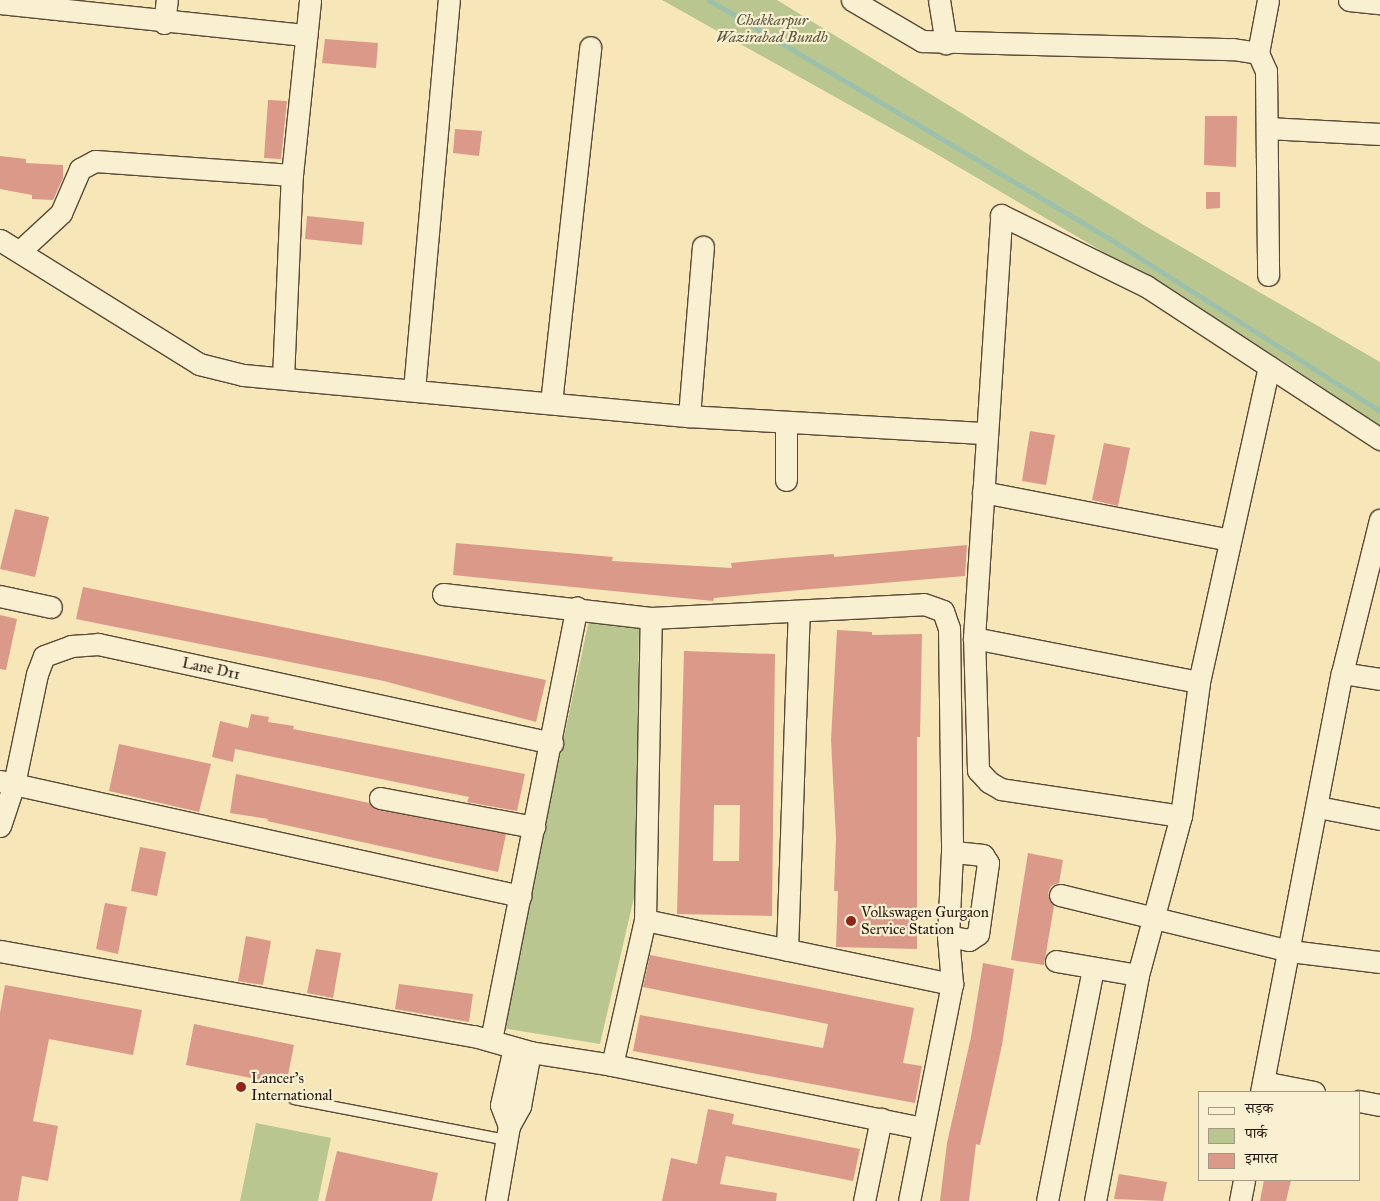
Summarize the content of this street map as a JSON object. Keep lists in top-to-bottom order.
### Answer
{
  "streets": {
    "street": ["Lane D11"]
  },
  "parks": ["Chakkarpur Wazirabad Bundh"],
  "places": ["Volkswagen Gurgaon Service Station", "Lancer's International"],
  "legend": ["सड़क", "पार्क", "इमारत"]
}
